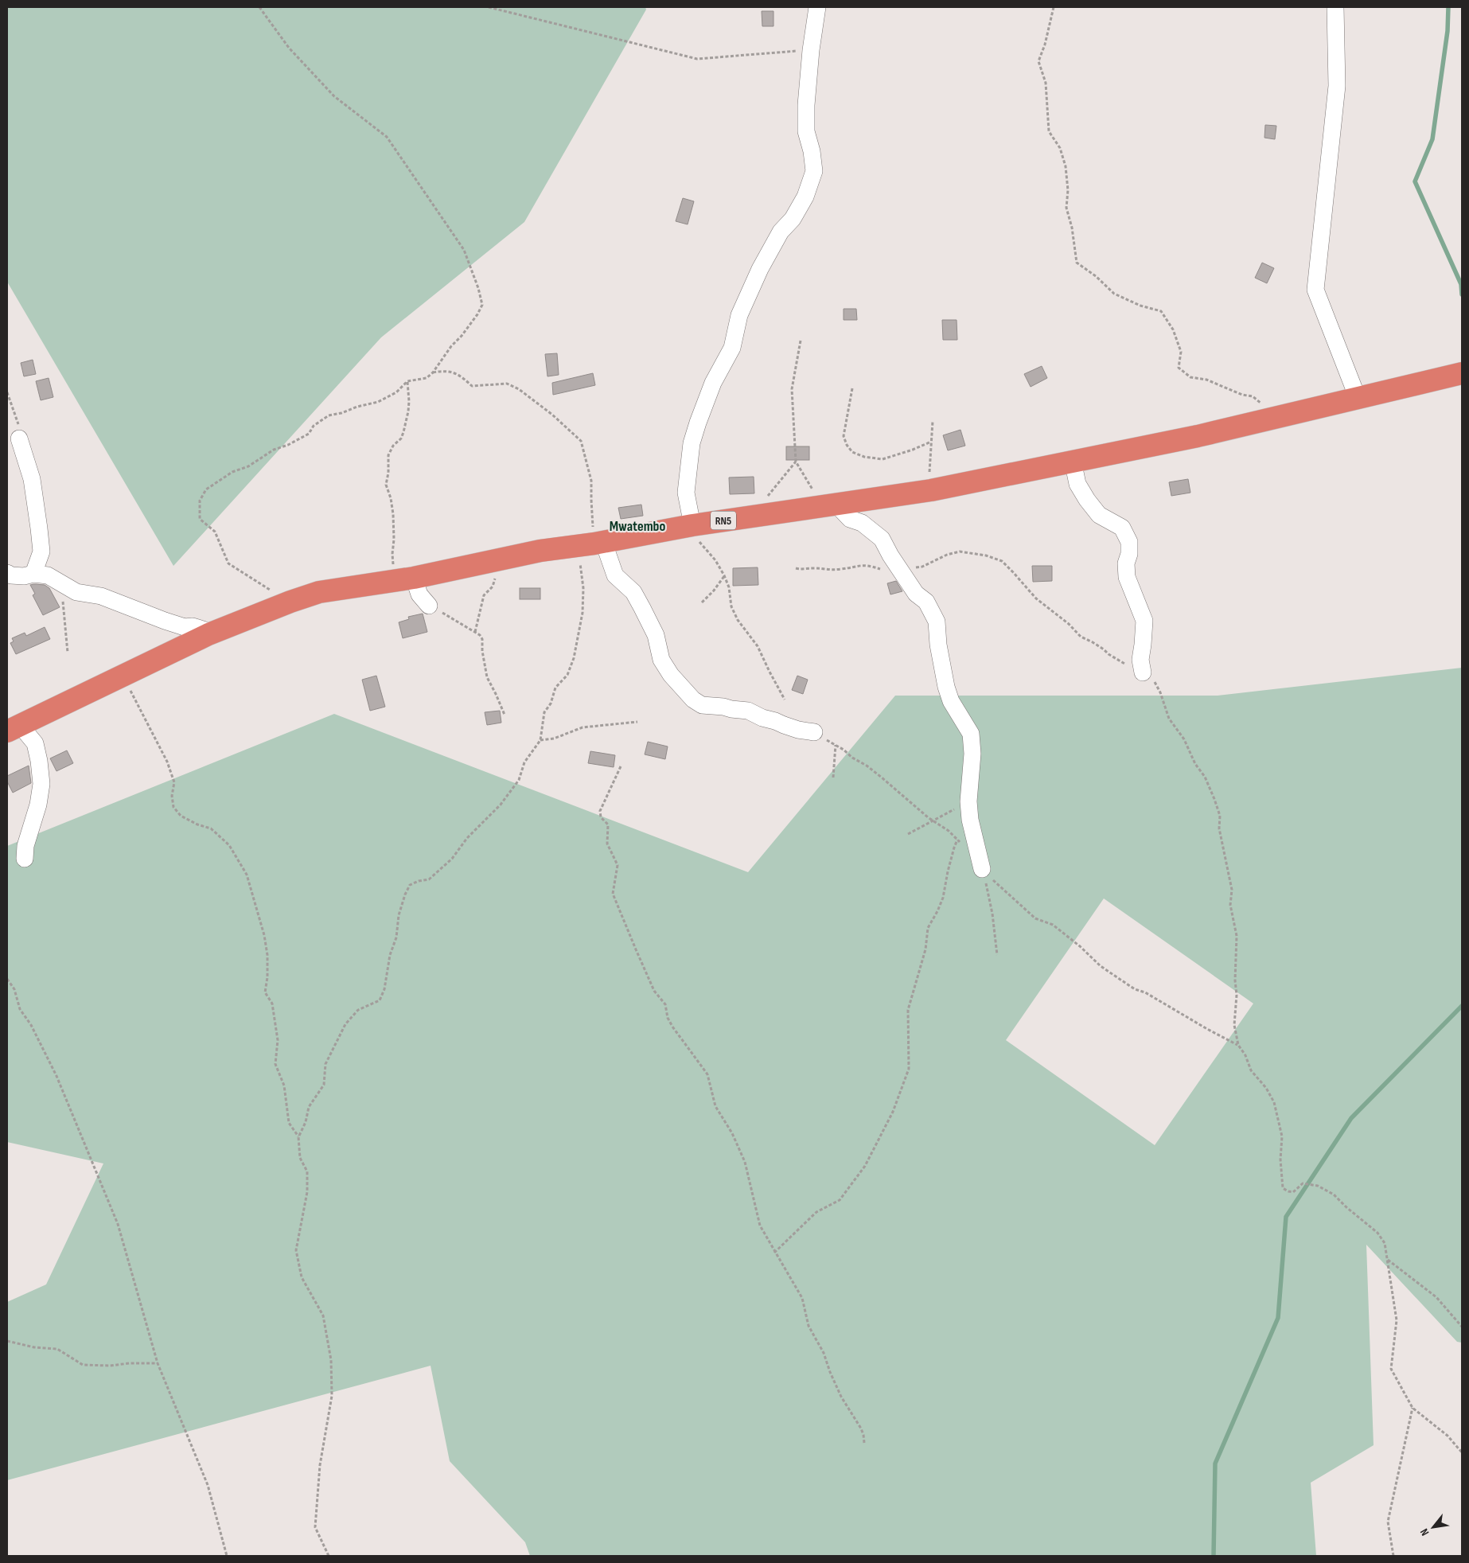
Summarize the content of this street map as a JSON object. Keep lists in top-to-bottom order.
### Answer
{
  "streets": {
    "highway": ["RN5"]
  },
  "districts": ["Mwatembo"],
  "north": "bottom left"
}
